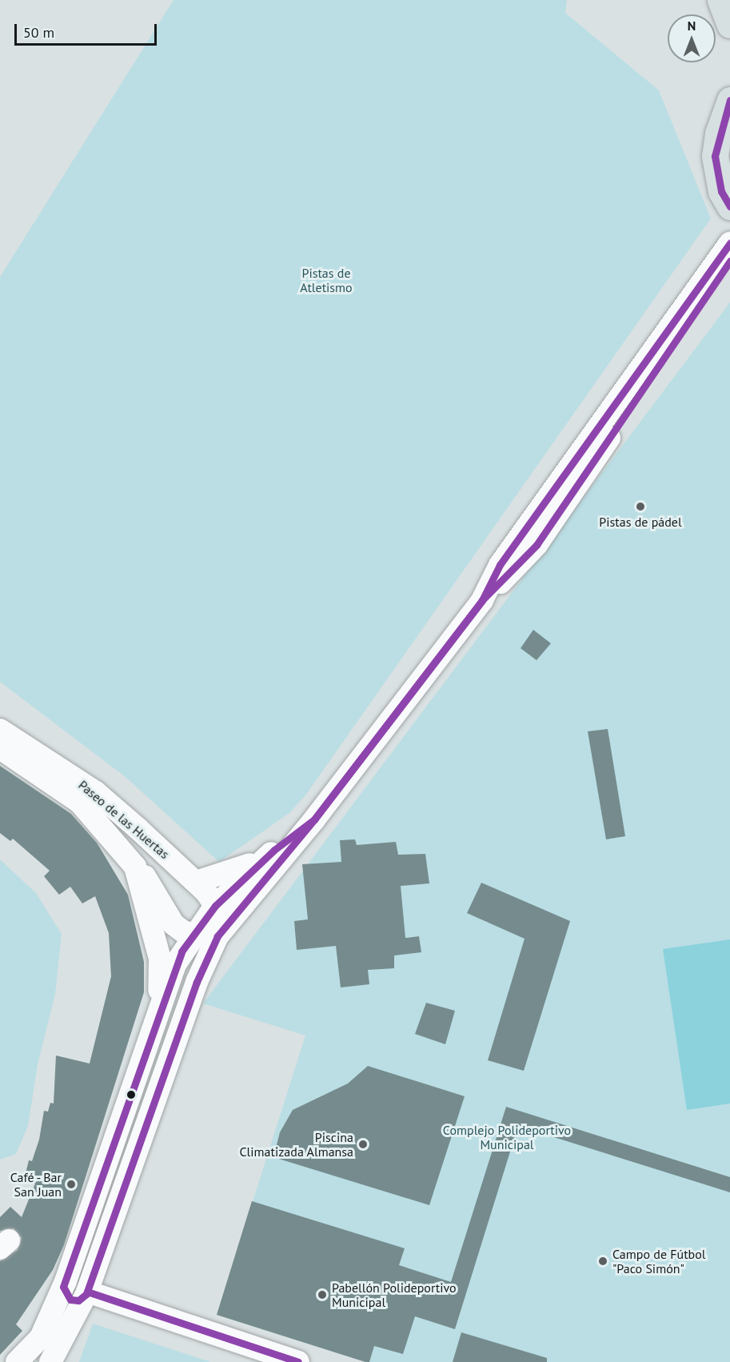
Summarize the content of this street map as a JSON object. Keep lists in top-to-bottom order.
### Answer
{
  "streets": {
    "street": ["Paseo de las Huertas"]
  },
  "parks": ["Pistas de Atletismo", "Complejo Polideportivo Municipal"],
  "places": [
    "Pistas de pádel",
    "Piscina Climatizada Almansa",
    "Café - Bar San Juan",
    "Campo de Fútbol \"Paco Simón\"",
    "Pabellón Polideportivo Municipal"
  ],
  "scale_bar": "50 m",
  "north": "top"
}
